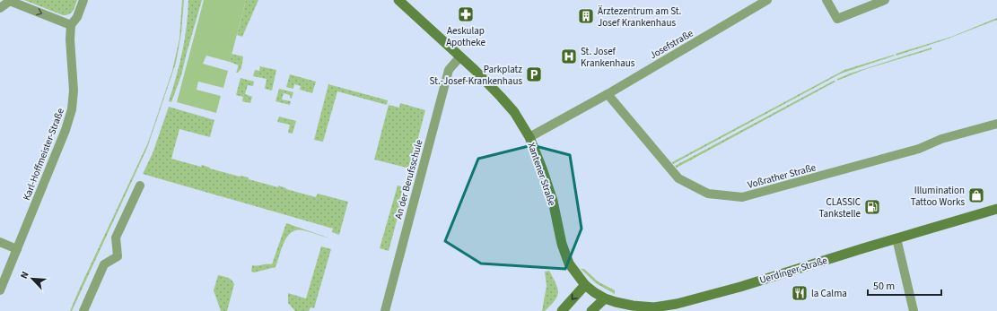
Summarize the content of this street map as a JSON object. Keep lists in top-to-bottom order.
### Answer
{
  "streets": {
    "main road": ["Xantener Straße", "Uerdinger Straße"],
    "street": [
      "Josefstraße",
      "Karl-Hoffmeister-Straße",
      "Voßrather Straße",
      "An der Berufsschule"
    ]
  },
  "crossings": [
    ["Josefstraße", "Xantener Straße"],
    ["Josefstraße", "Voßrather Straße"],
    ["Xantener Straße", "An der Berufsschule"],
    ["Xantener Straße", "Uerdinger Straße"]
  ],
  "places": {
    "pharmacy": ["Aeskulap Apotheke"],
    "building": ["Ärztezentrum am St. Josef Krankenhaus"],
    "hospital": ["St. Josef Krankenhaus"],
    "parking": ["Parkplatz St.-Josef-Krankenhaus"],
    "shop": ["Illumination Tattoo Works"],
    "fuel station": ["CLASSIC Tankstelle"],
    "restaurant": ["la Calma"]
  },
  "scale_bar": "50 m",
  "north": "top left"
}
